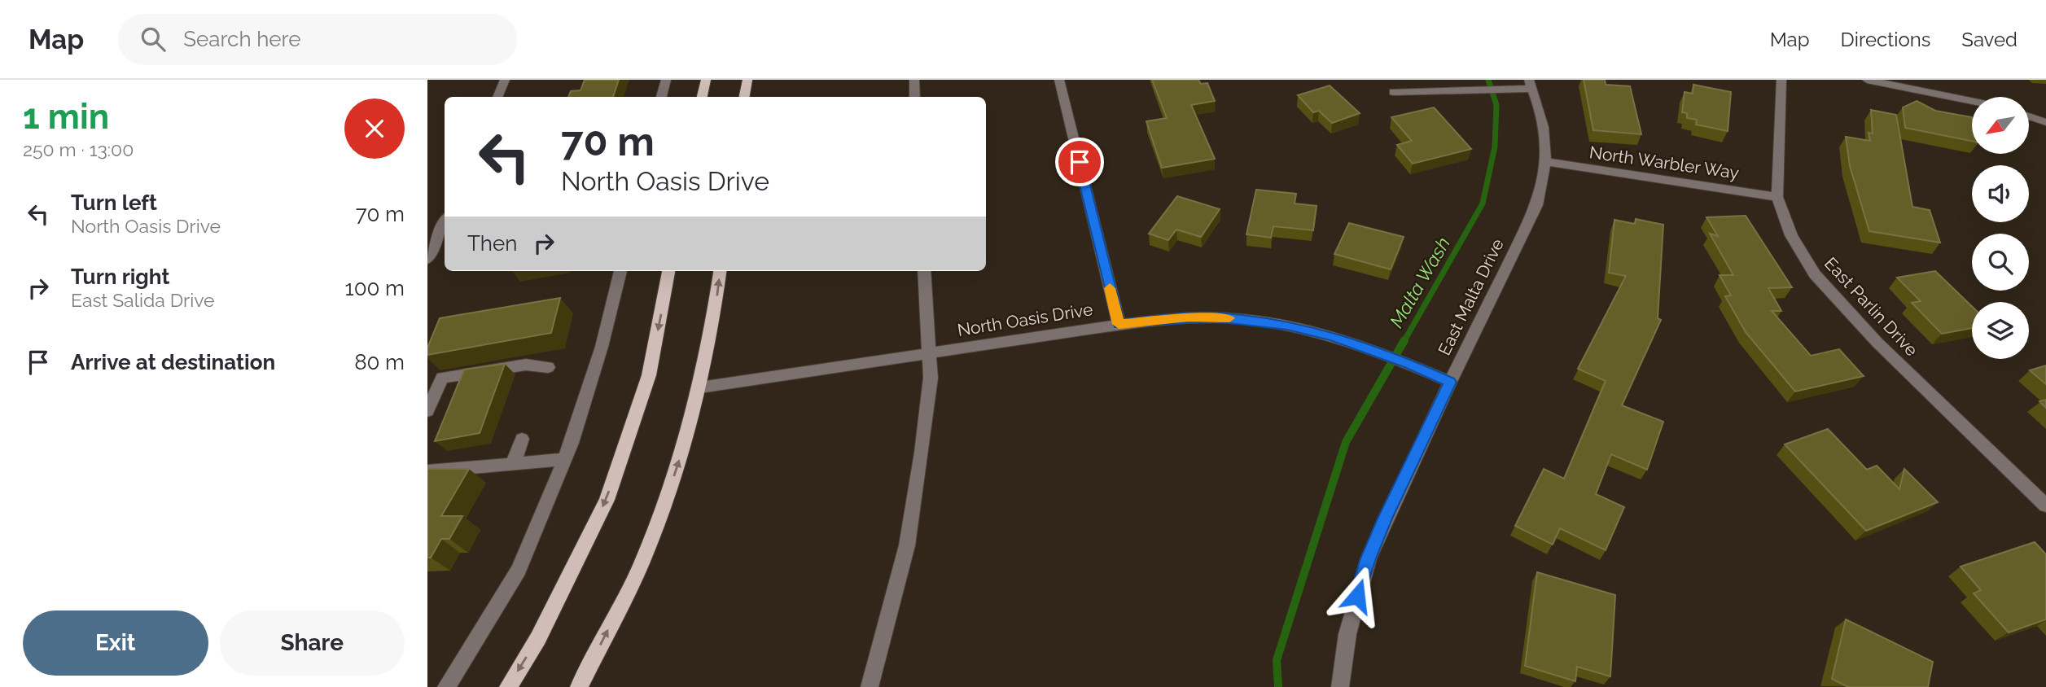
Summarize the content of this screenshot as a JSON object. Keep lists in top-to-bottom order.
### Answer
{
  "streets": {
    "street": [
      "North Warbler Way",
      "East Malta Drive",
      "East Parlin Drive",
      "North Oasis Drive"
    ]
  },
  "crossings": [
    ["North Warbler Way", "East Malta Drive"],
    ["North Warbler Way", "East Parlin Drive"],
    ["East Malta Drive", "North Oasis Drive"]
  ],
  "water": ["Malta Wash"],
  "north": "bottom left",
  "page": {
    "header": "Map",
    "search": "Search here",
    "nav": ["Map", "Directions", "Saved"],
    "heading": ["1 min", "250 m · 13:00"],
    "turn": ["70 m", "North Oasis Drive"],
    "list": [
      {
        "name": "Turn left",
        "note": "North Oasis Drive",
        "value": "70 m"
      },
      {
        "name": "Turn right",
        "note": "East Salida Drive",
        "value": "100 m"
      },
      {
        "name": "Arrive at destination",
        "value": "80 m"
      }
    ],
    "then": "Then",
    "buttons": ["Exit", "Share"]
  }
}
